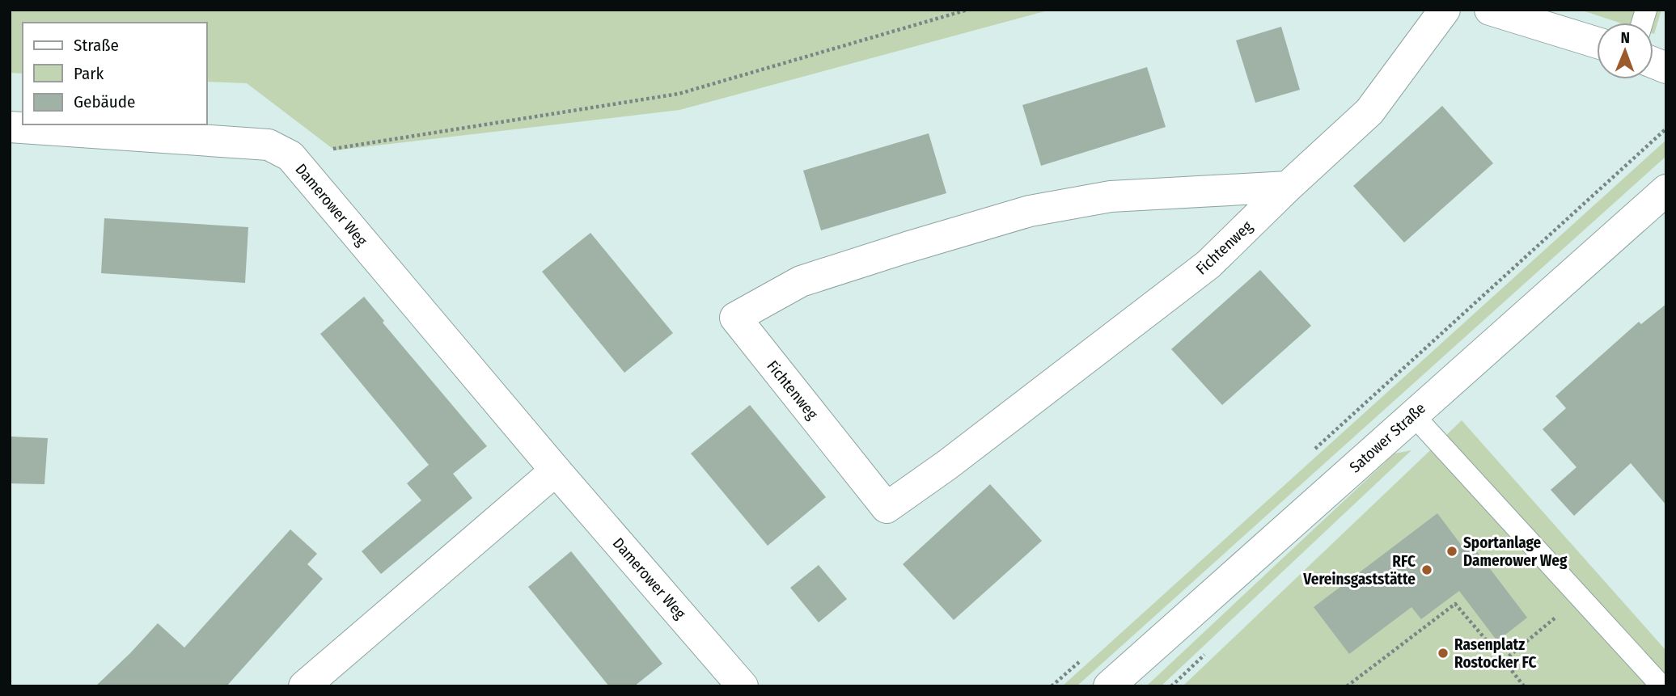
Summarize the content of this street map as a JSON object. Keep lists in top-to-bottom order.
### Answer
{
  "streets": {
    "street": ["Damerower Weg", "Fichtenweg", "Satower Straße"]
  },
  "places": ["Sportanlage Damerower Weg", "RFC Vereinsgaststätte", "Rasenplatz Rostocker FC"],
  "legend": ["Straße", "Park", "Gebäude"],
  "north": "top"
}
